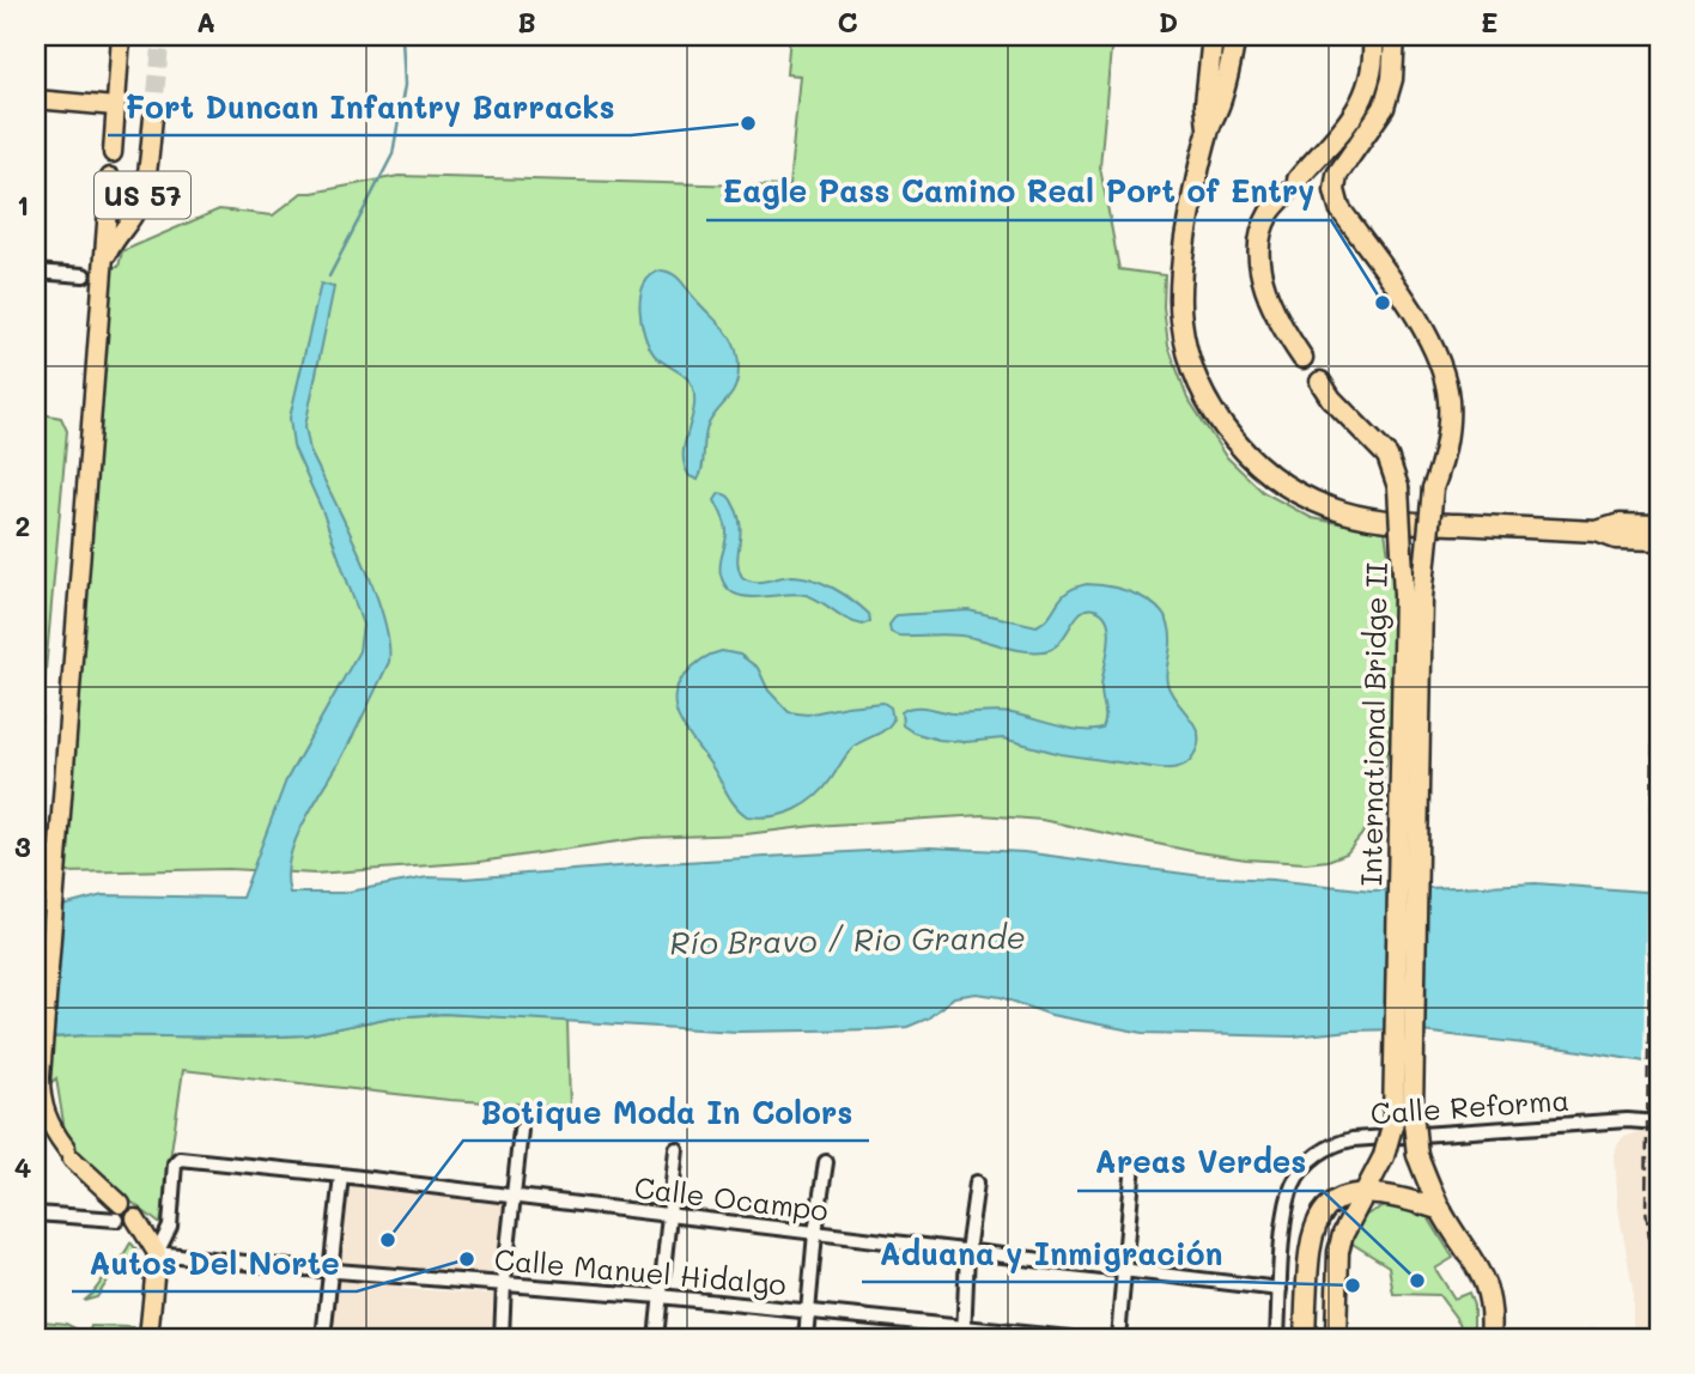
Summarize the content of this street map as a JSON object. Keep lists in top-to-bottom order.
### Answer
{
  "streets": {
    "highway": ["International Bridge II"],
    "main road": ["US 57"],
    "street": ["Calle Reforma", "Calle Ocampo", "Calle Manuel Hidalgo"]
  },
  "crossings": [
    ["Calle Reforma", "Calle Ocampo"],
    ["Calle Ocampo", "Calle Manuel Hidalgo"]
  ],
  "water": ["Río Bravo / Rio Grande"],
  "places": [
    "Fort Duncan Infantry Barracks",
    "Eagle Pass Camino Real Port of Entry",
    "Botique Moda In Colors",
    "Autos Del Norte",
    "Areas Verdes",
    "Aduana y Inmigración"
  ],
  "grid": {
    "columns": [
      "A",
      "B",
      "C",
      "D",
      "E"
    ],
    "rows": [
      "1",
      "2",
      "3",
      "4"
    ]
  }
}
